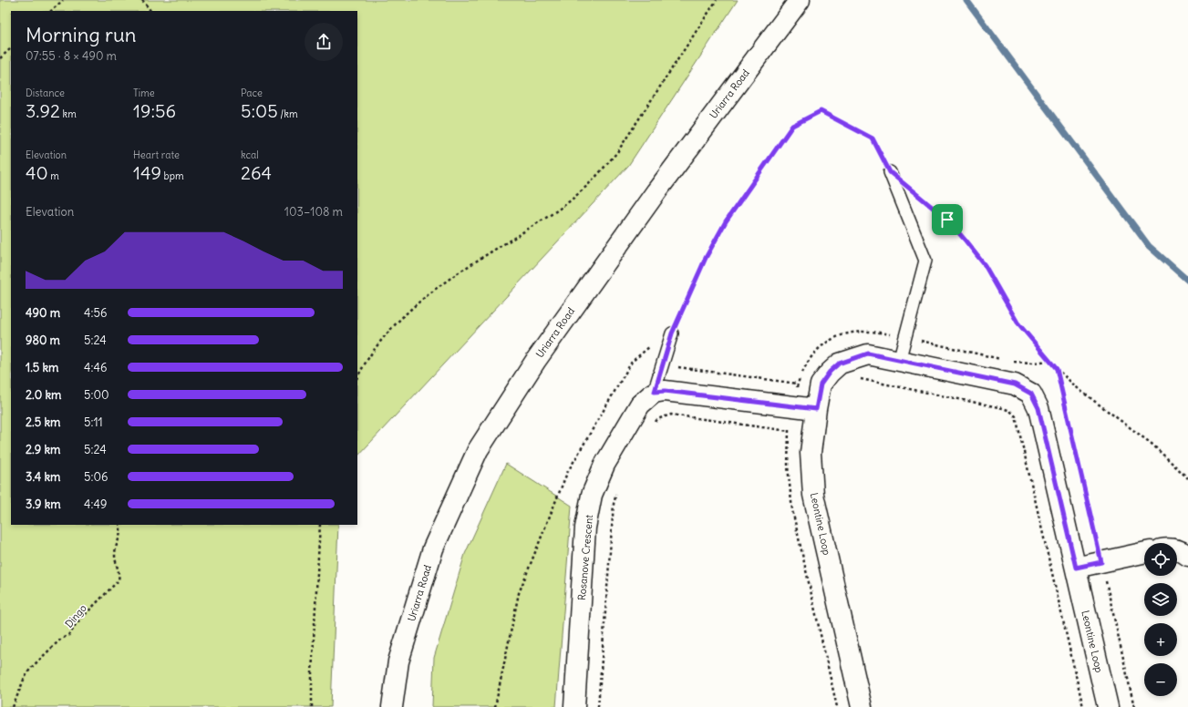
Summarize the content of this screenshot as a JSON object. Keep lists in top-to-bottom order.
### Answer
{
  "streets": {
    "street": ["Uriarra Road", "Leontine Loop", "Rosanove Crescent"],
    "path": ["Dingo"]
  },
  "page": {
    "heading": ["Morning run", "07:55 · 8 × 490 m"],
    "stats": [
      ["Distance", "3.92 km"],
      ["Time", "19:56"],
      ["Pace", "5:05 /km"],
      ["Elevation", "40 m"],
      ["Heart rate", "149 bpm"],
      ["kcal", "264"]
    ],
    "chart": ["Elevation", "103–108 m"],
    "list": [
      {
        "name": "490 m",
        "note": "4:56"
      },
      {
        "name": "980 m",
        "note": "5:24"
      },
      {
        "name": "1.5 km",
        "note": "4:46"
      },
      {
        "name": "2.0 km",
        "note": "5:00"
      },
      {
        "name": "2.5 km",
        "note": "5:11"
      },
      {
        "name": "2.9 km",
        "note": "5:24"
      },
      {
        "name": "3.4 km",
        "note": "5:06"
      },
      {
        "name": "3.9 km",
        "note": "4:49"
      }
    ],
    "map_buttons": ["+", "−"]
  }
}
